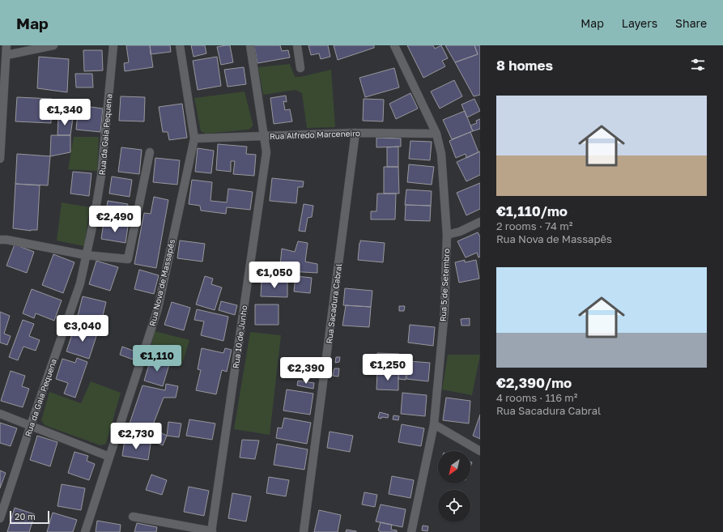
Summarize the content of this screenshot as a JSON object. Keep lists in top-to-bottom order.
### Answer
{
  "streets": {
    "street": [
      "Rua da Gaia Pequena",
      "Rua Alfredo Marceneiro",
      "Rua Nova de Massapês",
      "Rua 5 de Setembro",
      "Rua Sacadura Cabral",
      "Rua 10 de Junho"
    ]
  },
  "crossings": [
    ["Rua Alfredo Marceneiro", "Rua Nova de Massapês"],
    ["Rua Alfredo Marceneiro", "Rua 5 de Setembro"],
    ["Rua Alfredo Marceneiro", "Rua Sacadura Cabral"],
    ["Rua Alfredo Marceneiro", "Rua 10 de Junho"]
  ],
  "scale_bar": "20 m",
  "north": "bottom left",
  "page": {
    "header": "Map",
    "nav": ["Map", "Layers", "Share"],
    "heading": "8 homes",
    "list": [
      {
        "name": "€1,110/mo",
        "note": "2 rooms · 74 m² · Rua Nova de Massapês"
      },
      {
        "name": "€2,390/mo",
        "note": "4 rooms · 116 m² · Rua Sacadura Cabral"
      }
    ],
    "price": [
      "€1,340",
      "€2,490",
      "€1,050",
      "€3,040",
      "€1,110",
      "€1,250",
      "€2,390",
      "€2,730"
    ],
    "scale": "20 m"
  }
}
